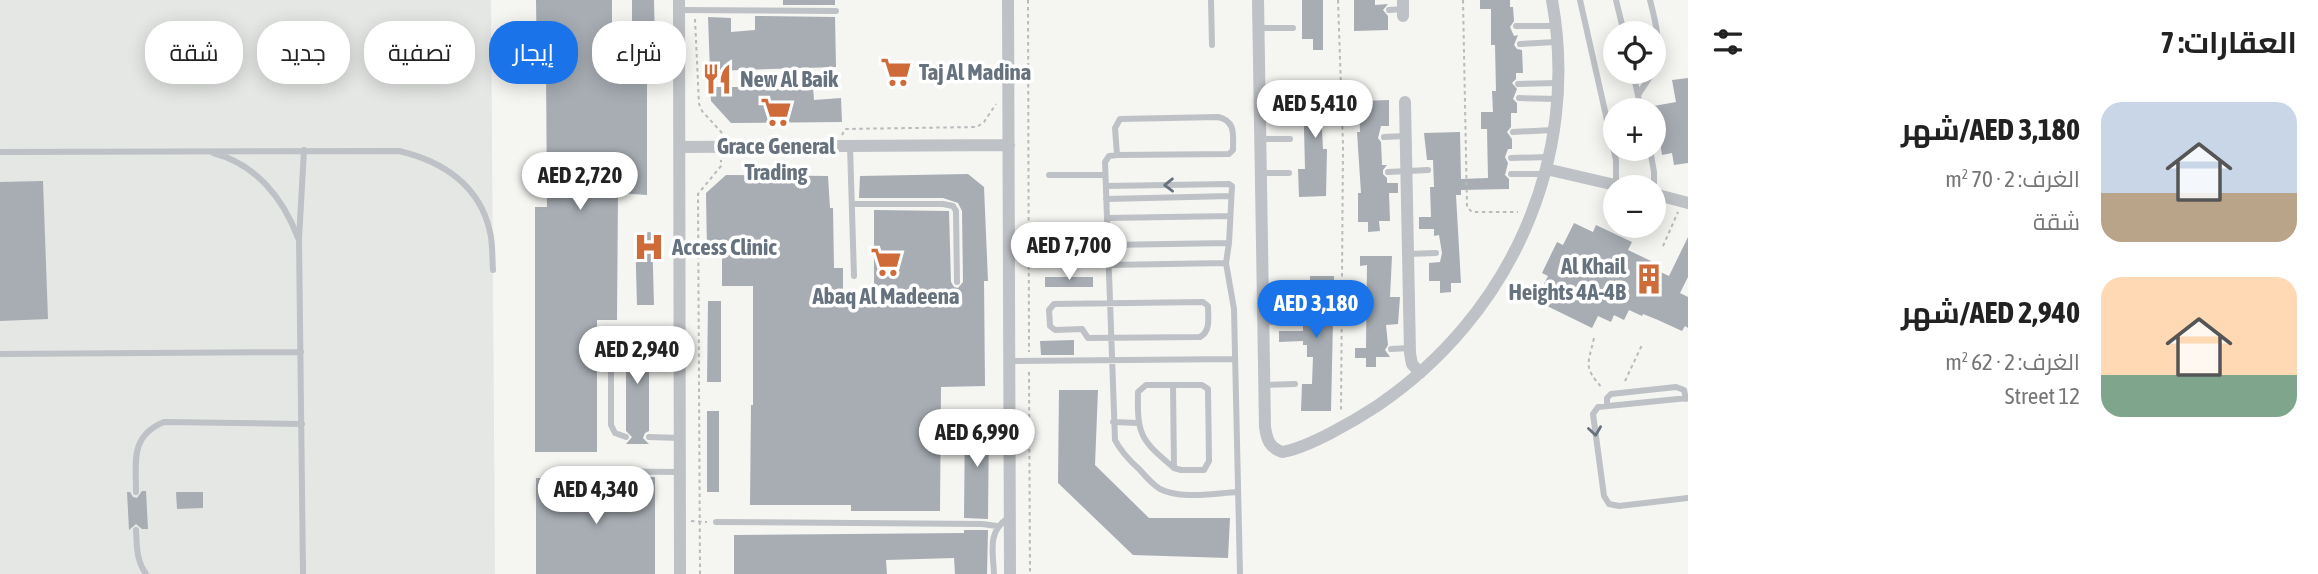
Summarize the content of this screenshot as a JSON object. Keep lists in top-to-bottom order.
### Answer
{
  "places": {
    "supermarket": ["Taj Al Madina", "Grace General Trading", "Abaq Al Madeena"],
    "restaurant": ["New Al Baik"],
    "hospital": ["Access Clinic"],
    "building": ["Al Khail Heights 4A-4B"]
  },
  "page": {
    "heading": "العقارات: 7",
    "map_buttons": ["+", "−"],
    "chip": [
      "شراء",
      "إيجار",
      "تصفية",
      "جديد",
      "شقة"
    ],
    "price": [
      "AED 5,410",
      "AED 2,720",
      "AED 7,700",
      "AED 3,180",
      "AED 2,940",
      "AED 6,990",
      "AED 4,340"
    ],
    "list": [
      {
        "name": "AED 3,180/شهر",
        "note": "الغرف: 2 · 70 m² · شقة"
      },
      {
        "name": "AED 2,940/شهر",
        "note": "الغرف: 2 · 62 m² · 12 Street"
      }
    ]
  }
}
